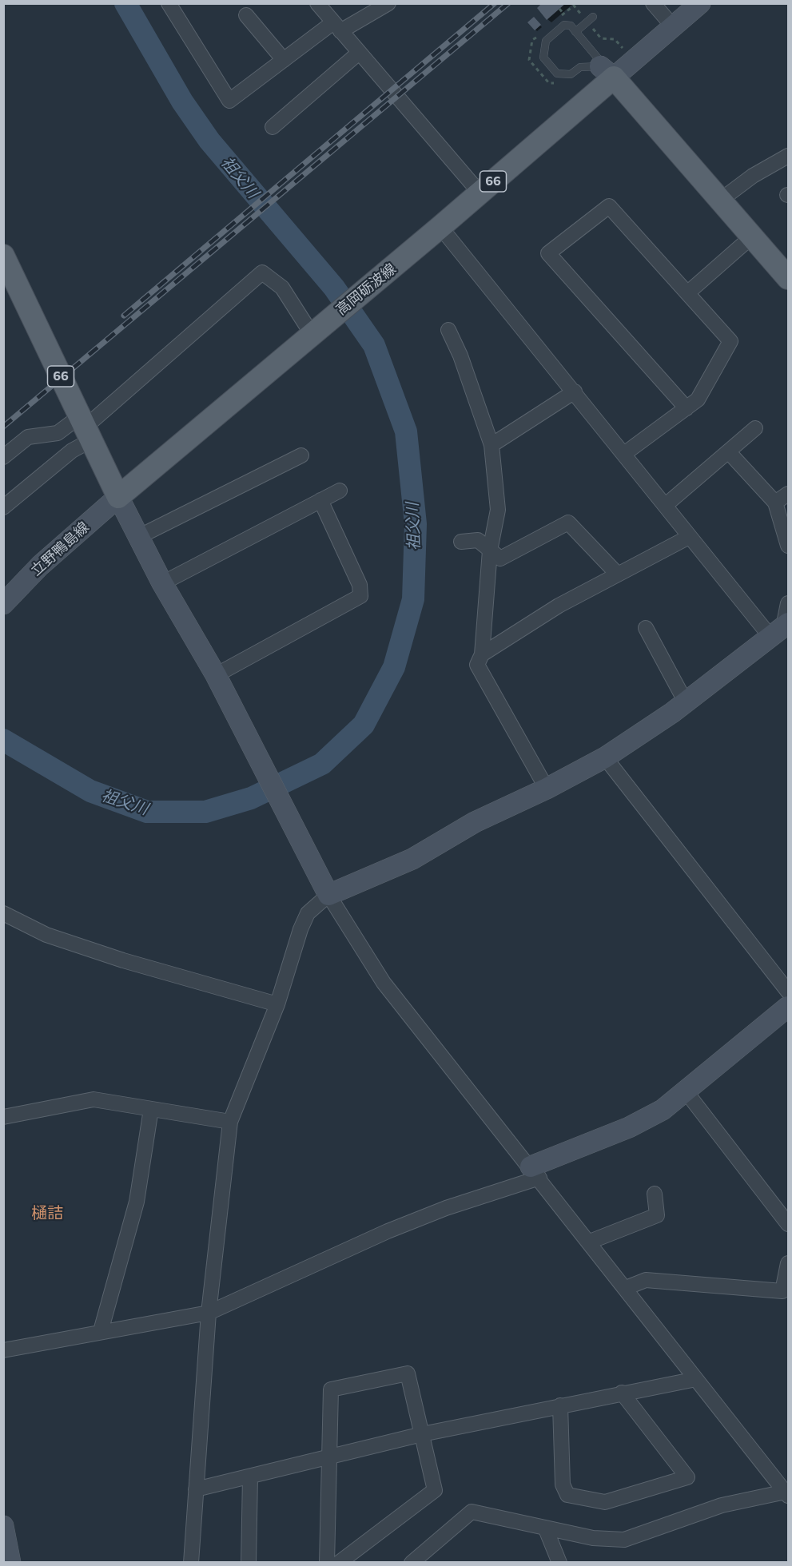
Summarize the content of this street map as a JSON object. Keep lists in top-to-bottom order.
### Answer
{
  "streets": {
    "main road": ["66", "高岡砺波線"],
    "street": ["立野鴨島線"]
  },
  "crossings": [
    ["66", "高岡砺波線"],
    ["66", "立野鴨島線"],
    ["高岡砺波線", "立野鴨島線"]
  ],
  "districts": ["樋詰"],
  "water": ["祖父川"]
}
